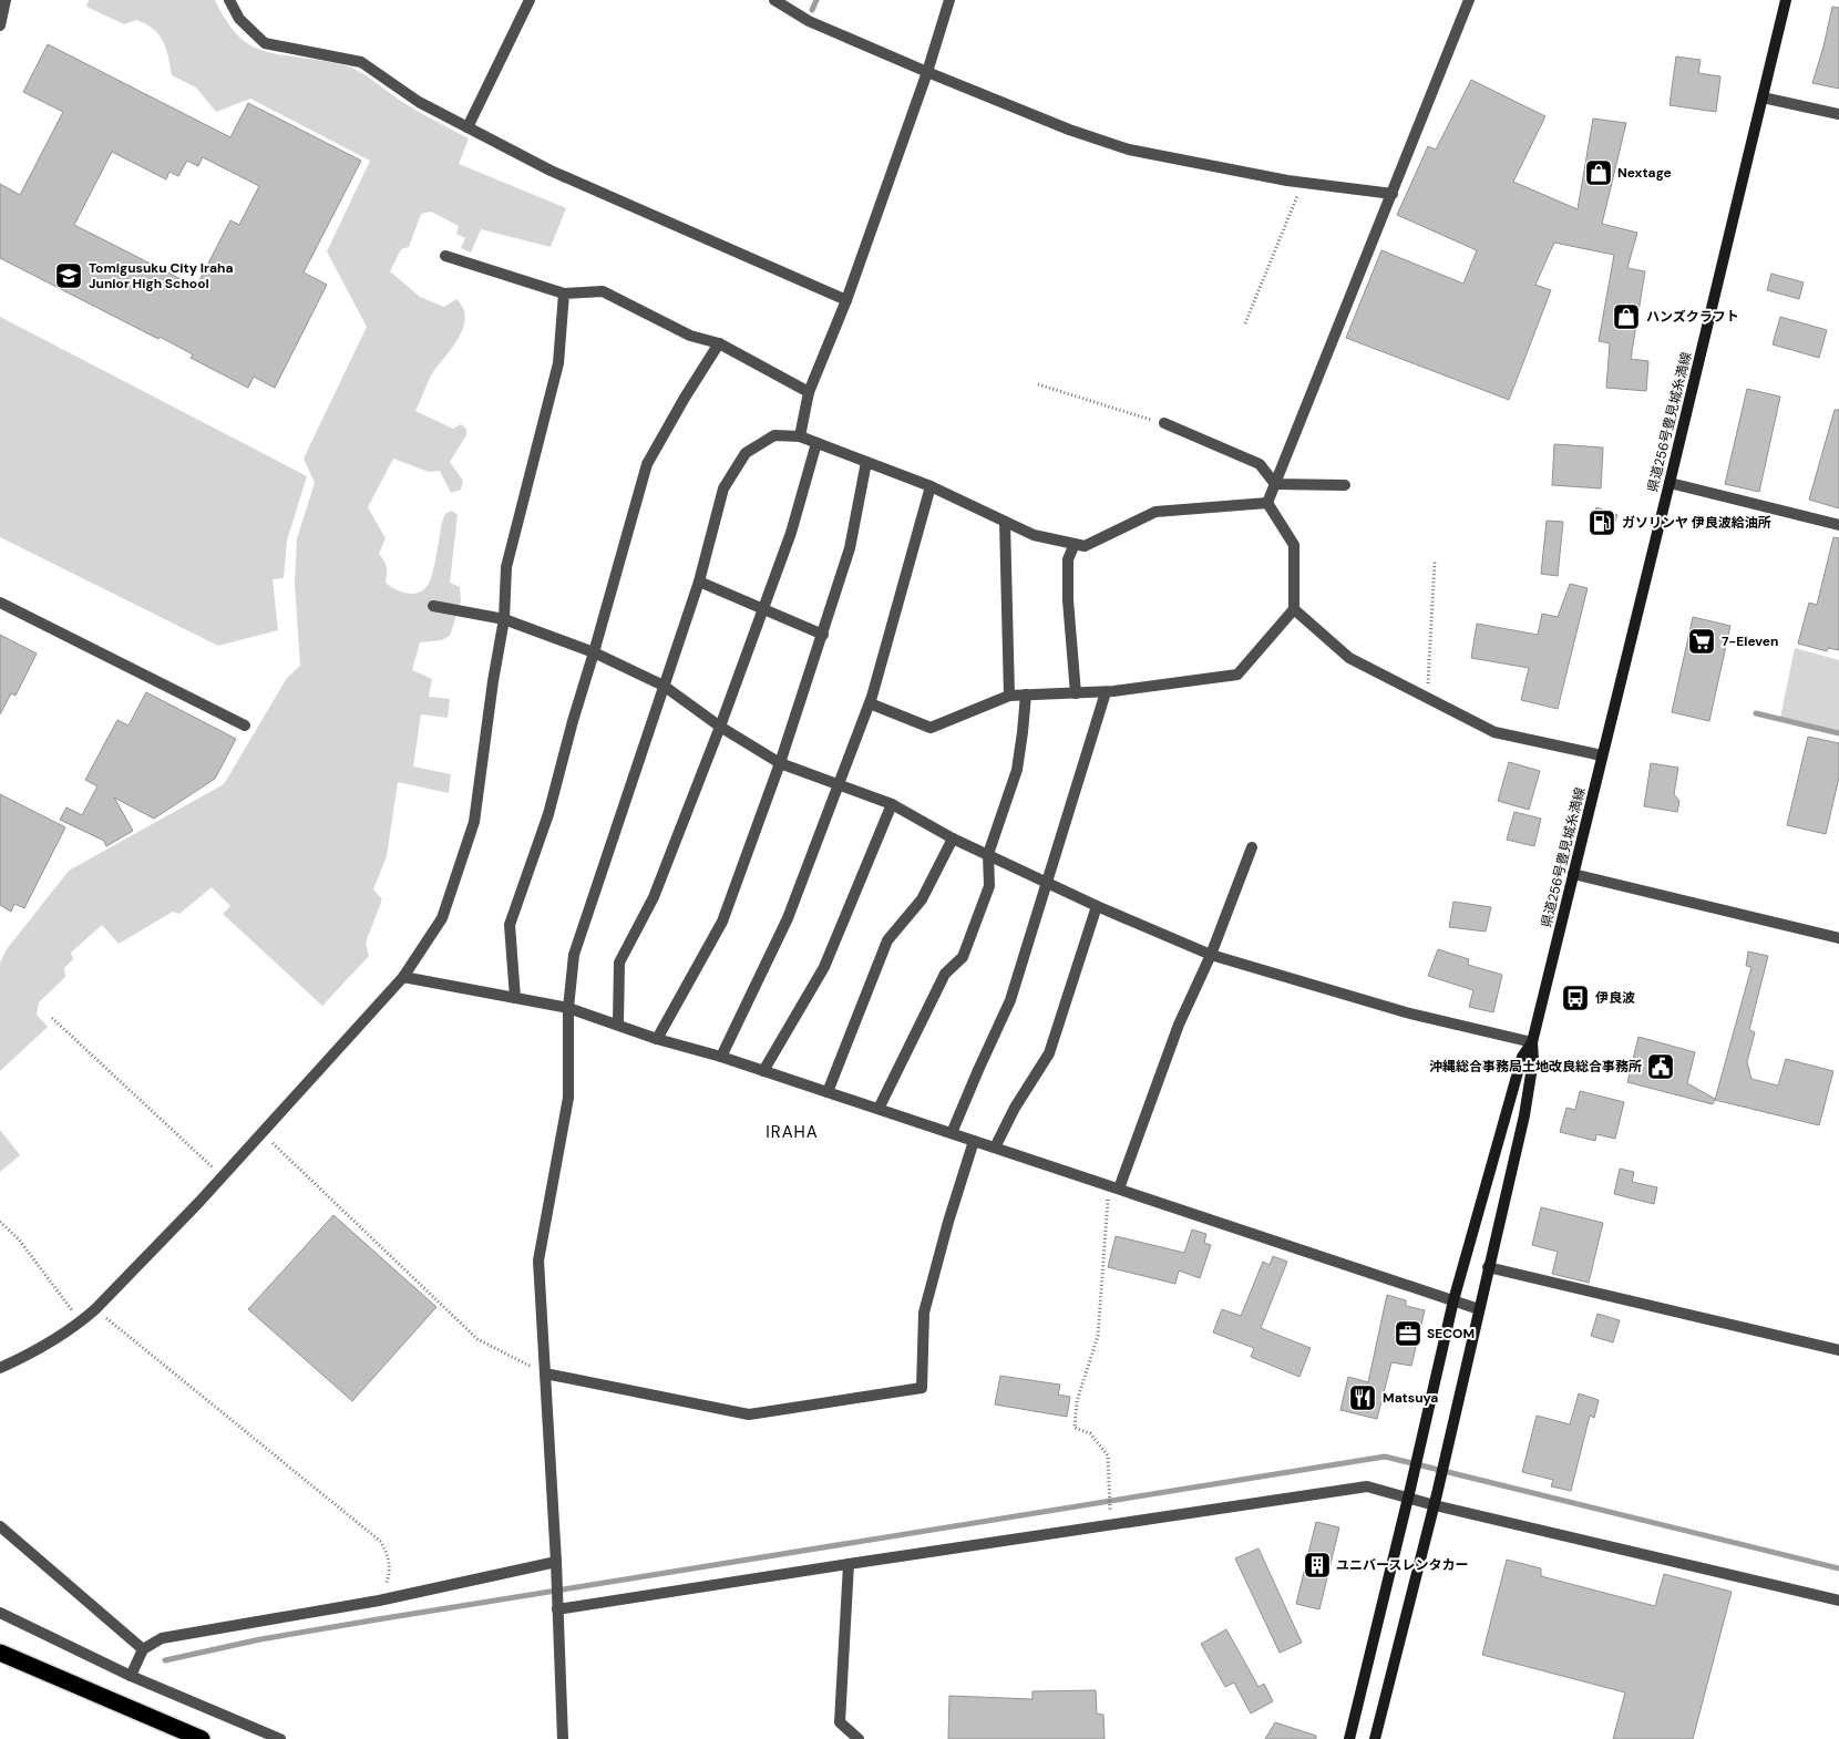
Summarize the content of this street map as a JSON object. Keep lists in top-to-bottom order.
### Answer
{
  "streets": {
    "main road": ["県道256号豊見城糸満線"]
  },
  "districts": ["IRAHA"],
  "places": {
    "shop": ["Nextage", "ハンズクラフト"],
    "school or university": ["Tomigusuku City Iraha Junior High School"],
    "fuel station": ["ガソリンヤ 伊良波給油所"],
    "supermarket": ["7-Eleven"],
    "bus stop": ["伊良波"],
    "public building": ["沖縄総合事務局土地改良総合事務所"],
    "office": ["SECOM"],
    "restaurant": ["Matsuya"],
    "building": ["ユニバースレンタカー"]
  }
}
